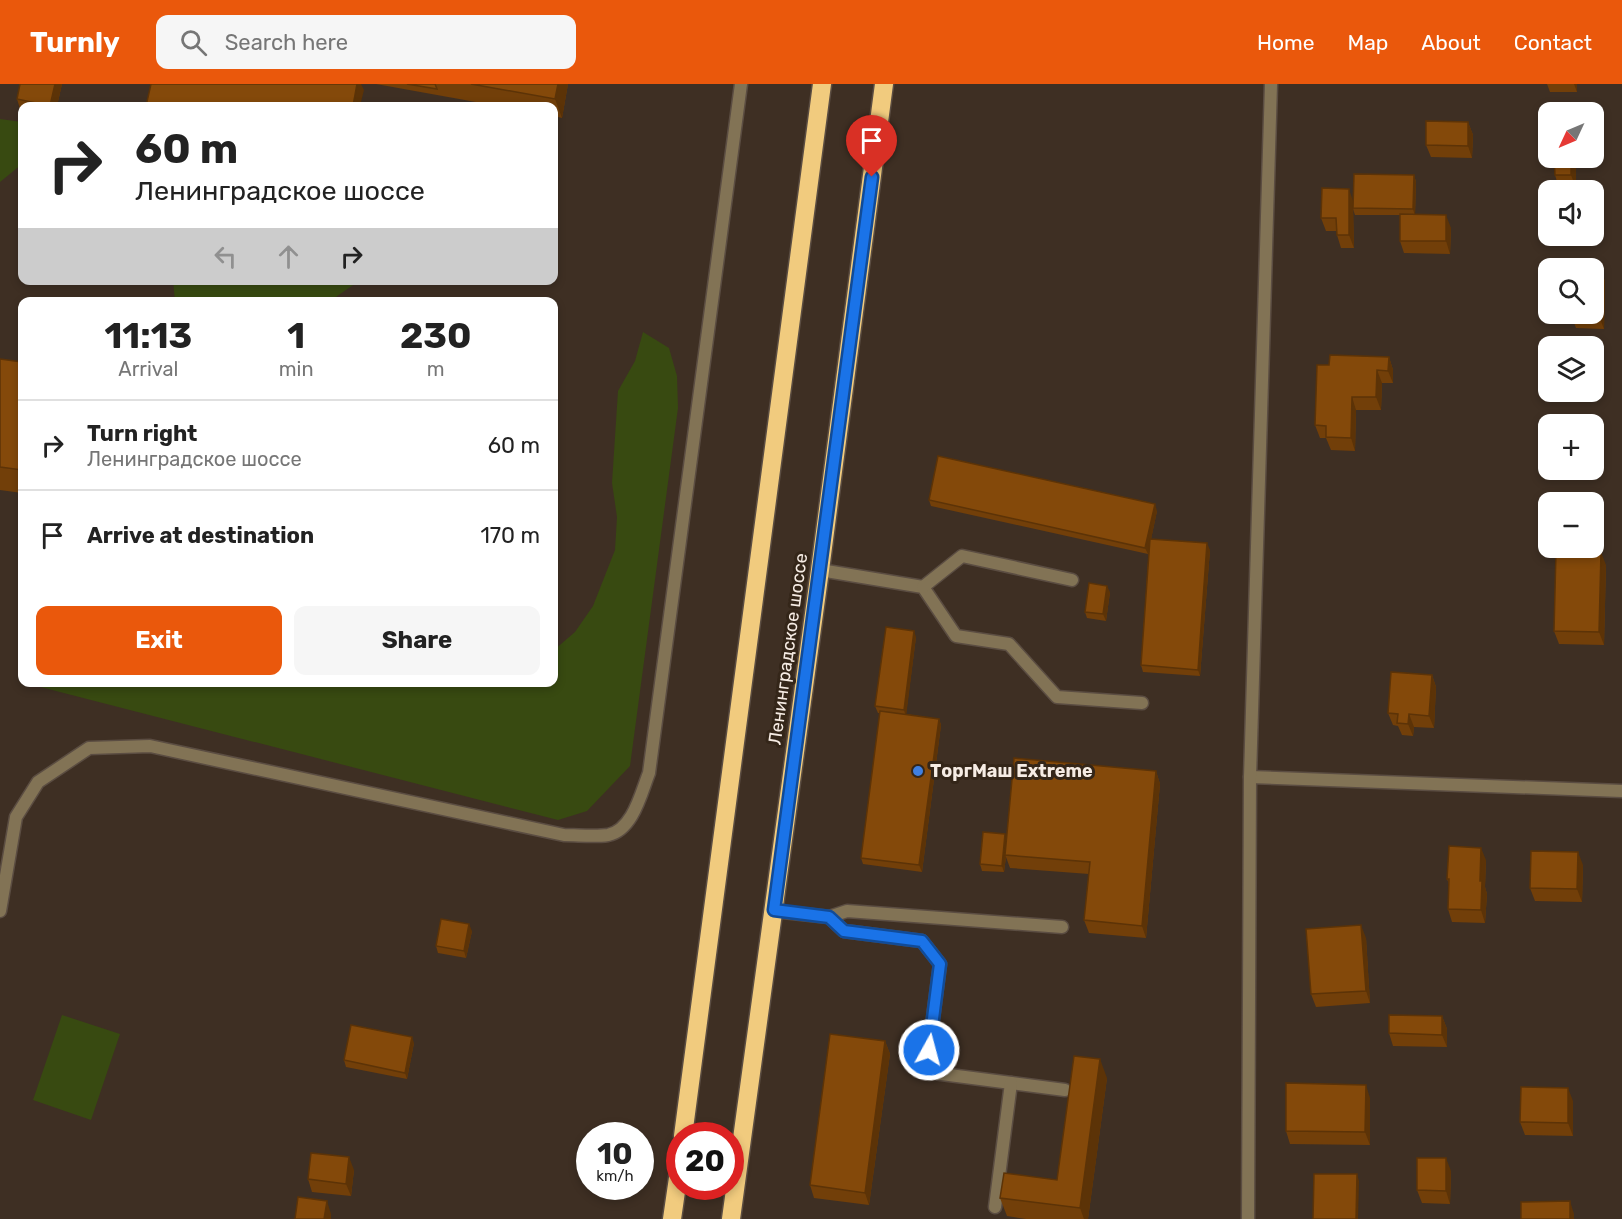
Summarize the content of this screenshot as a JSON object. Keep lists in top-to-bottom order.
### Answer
{
  "streets": {
    "highway": ["Ленинградское шоссе"]
  },
  "places": ["ТоргМаш Extreme"],
  "north": "bottom left",
  "page": {
    "header": "Turnly",
    "search": "Search here",
    "nav": [
      "Home",
      "Map",
      "About",
      "Contact"
    ],
    "map_buttons": ["+", "−"],
    "turn": ["60 m", "Ленинградское шоссе"],
    "eta": [
      "11:13",
      "Arrival",
      "1",
      "min",
      "230",
      "m"
    ],
    "list": [
      {
        "name": "Turn right",
        "note": "Ленинградское шоссе",
        "value": "60 m"
      },
      {
        "name": "Arrive at destination",
        "value": "170 m"
      }
    ],
    "buttons": ["Exit", "Share"],
    "speed": "10 km/h",
    "limit": "20"
  }
}
